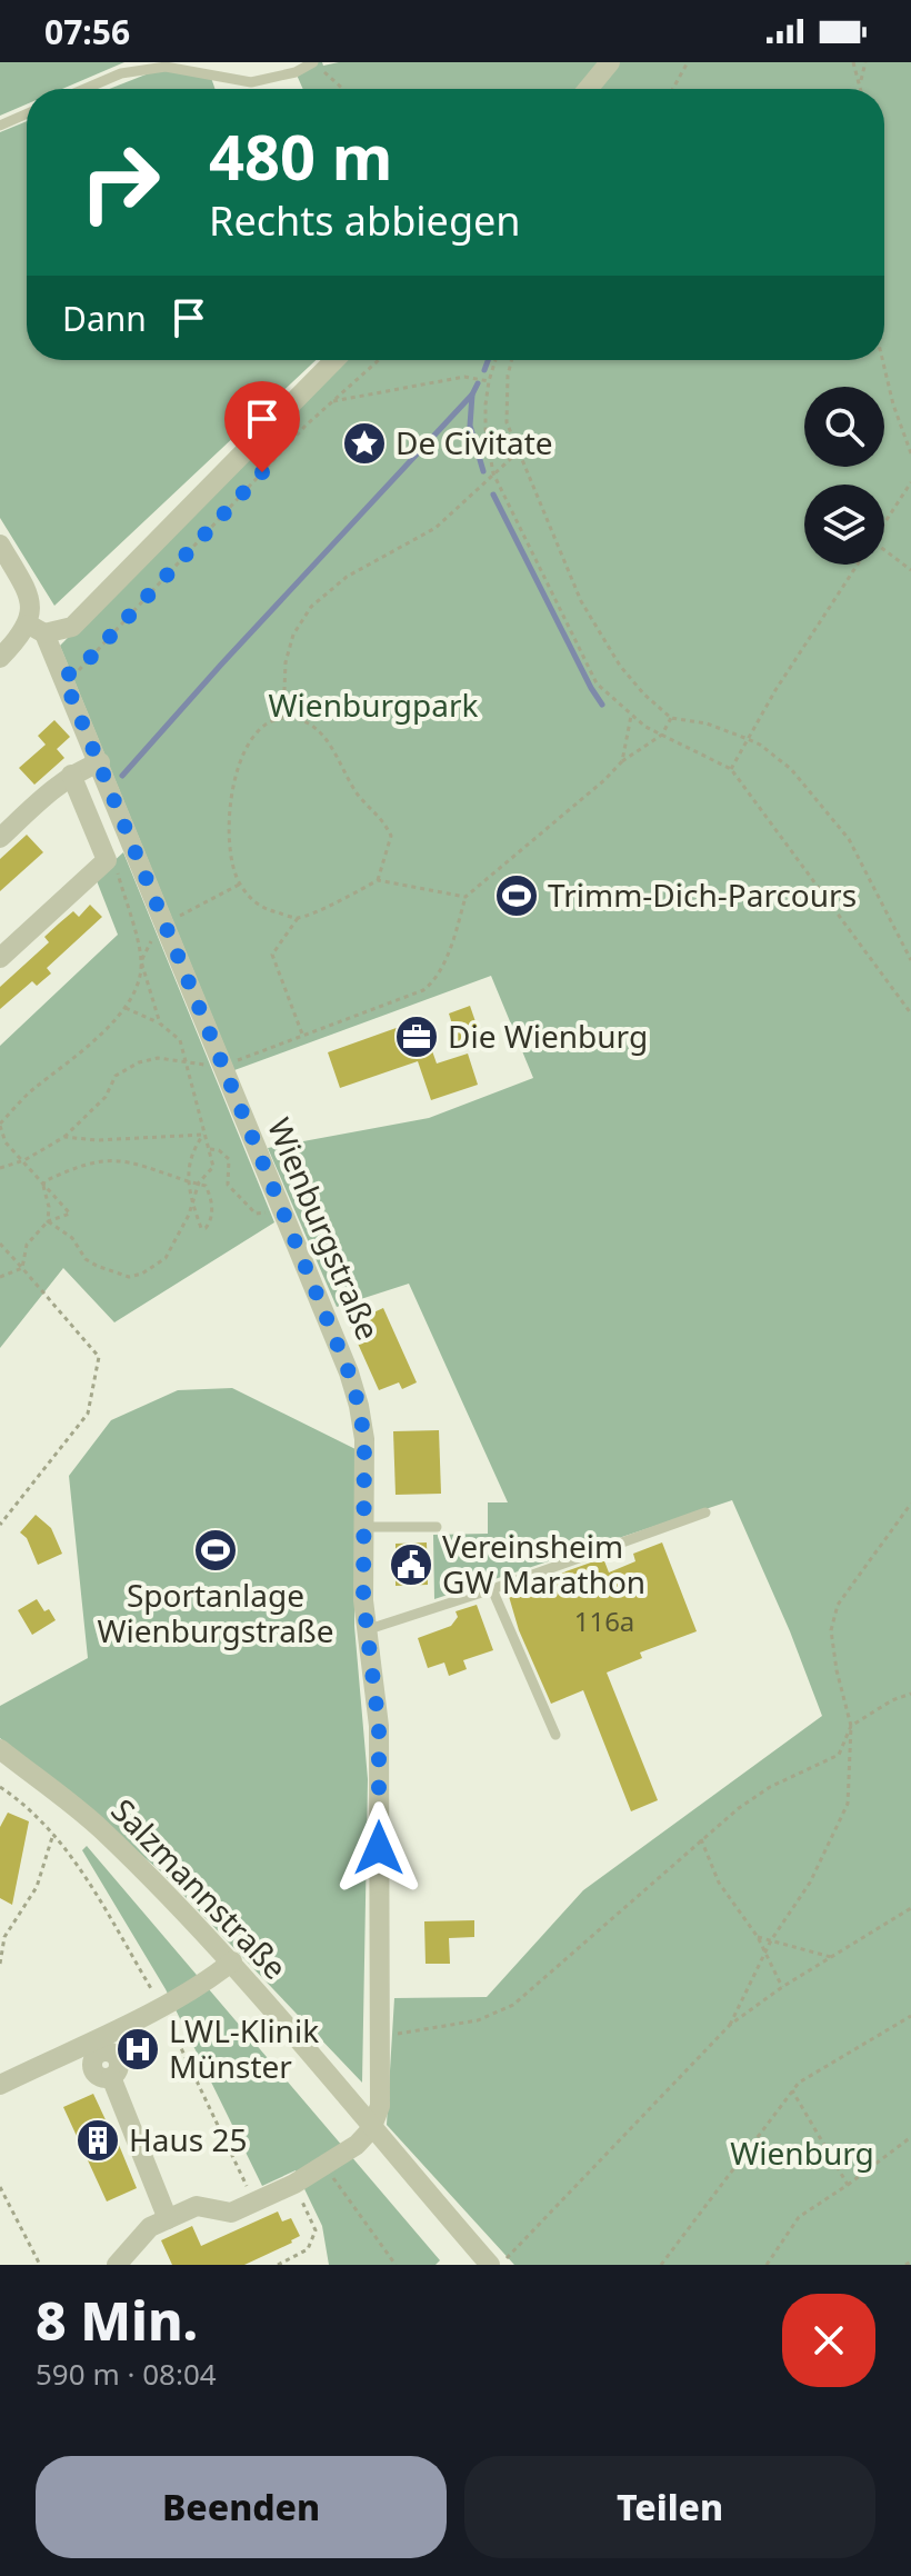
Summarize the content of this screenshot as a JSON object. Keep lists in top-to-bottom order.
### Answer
{
  "streets": {
    "street": ["Wienburgstraße", "Salzmannstraße"]
  },
  "crossings": [
    ["Wienburgstraße", "Salzmannstraße"]
  ],
  "parks": ["Wienburgpark", "Wienburg"],
  "places": {
    "place": ["De Civitate"],
    "sports": ["Trimm-Dich-Parcours", "Sportanlage Wienburgstraße"],
    "office": ["Die Wienburg"],
    "public building": ["Vereinsheim GW Marathon"],
    "hospital": ["LWL-Klinik Münster"],
    "building": ["Haus 25"]
  },
  "house_numbers": ["116a"],
  "page": {
    "status": "07:56",
    "turn": ["480 m", "Rechts abbiegen"],
    "then": "Dann",
    "heading": ["8 Min.", "590 m · 08:04"],
    "buttons": ["Beenden", "Teilen"]
  }
}
